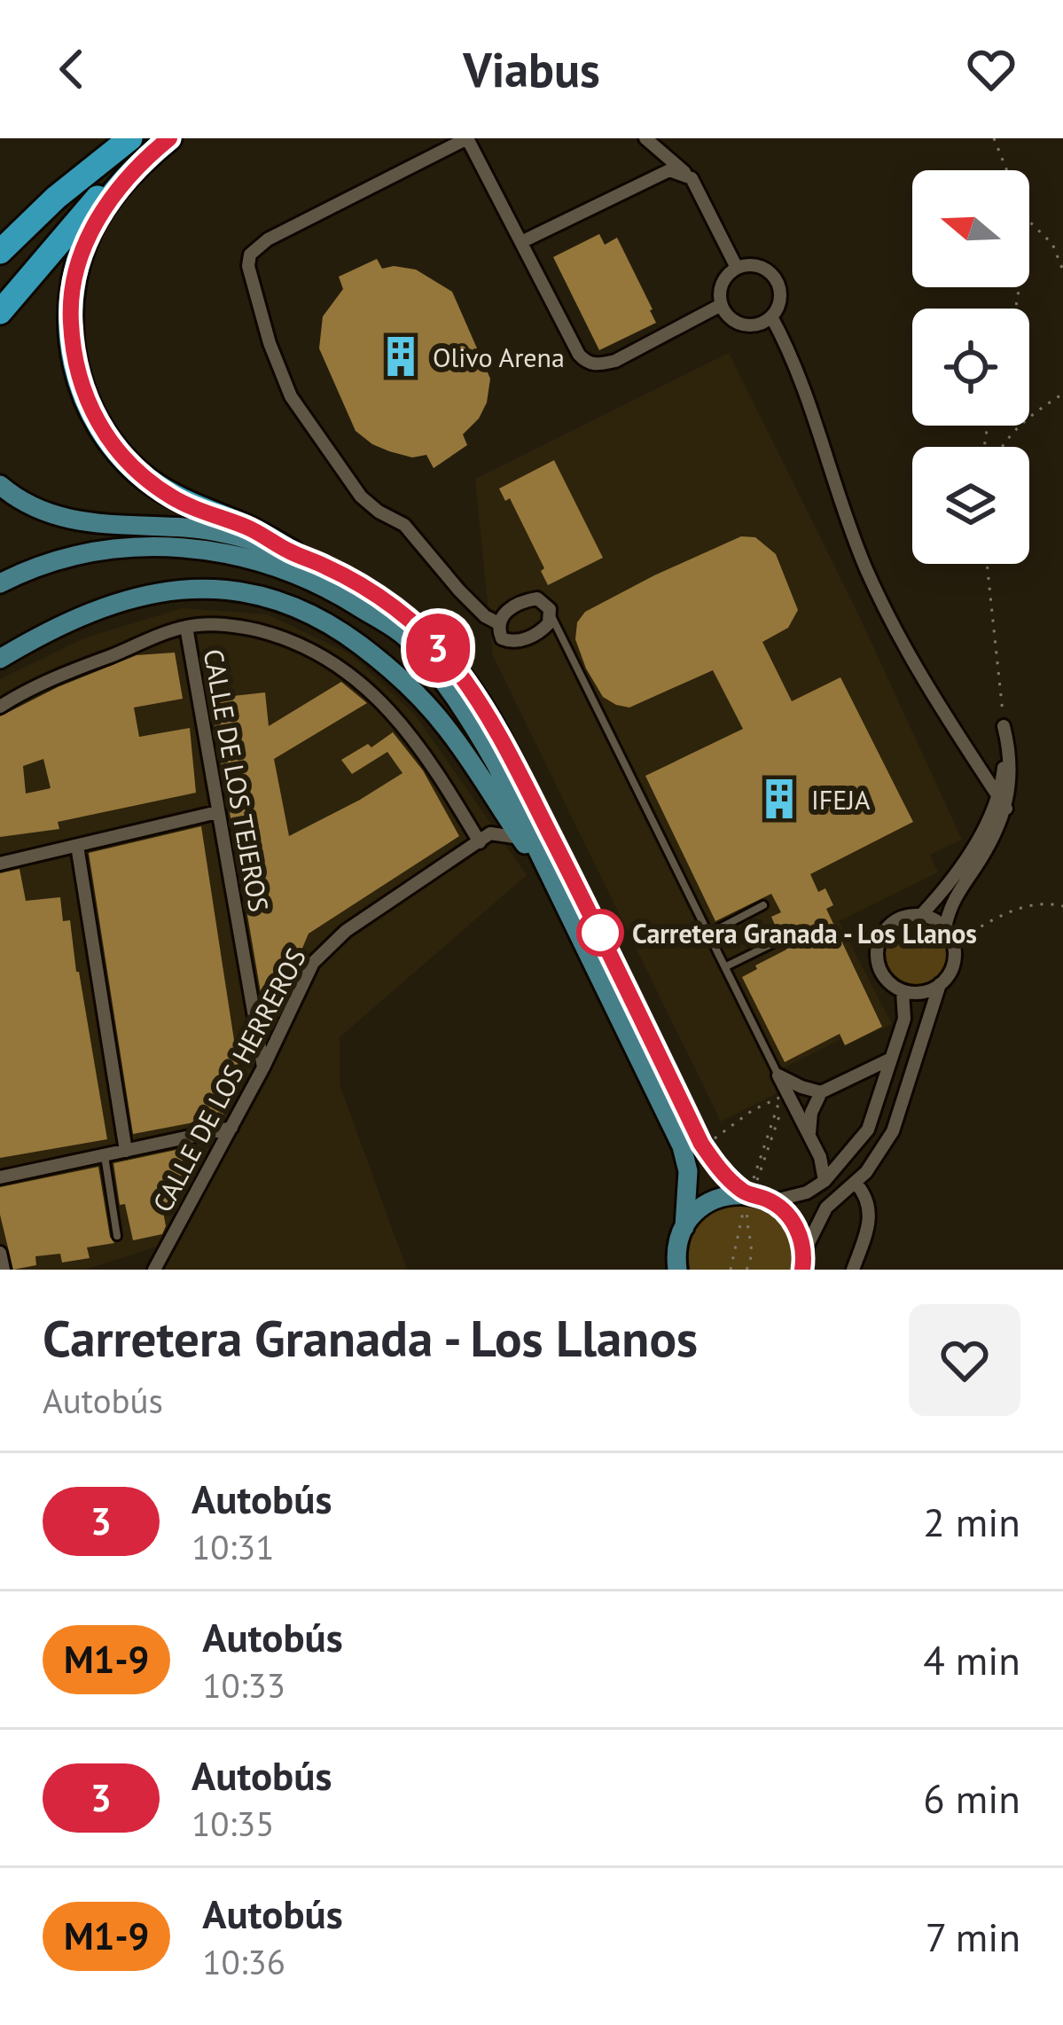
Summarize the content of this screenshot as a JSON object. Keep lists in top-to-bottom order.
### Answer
{
  "streets": {
    "street": ["CALLE DE LOS TEJEROS", "CALLE DE LOS HERREROS"]
  },
  "crossings": [
    ["CALLE DE LOS TEJEROS", "CALLE DE LOS HERREROS"]
  ],
  "places": {
    "building": ["Olivo Arena", "IFEJA"],
    "other": ["Carretera Granada - Los Llanos"]
  },
  "lines": ["bus line 3"],
  "north": "left",
  "page": {
    "header": "Viabus",
    "on_map": "3",
    "heading": ["Carretera Granada - Los Llanos", "Autobús"],
    "list": [
      {
        "mark": "3",
        "name": "Autobús",
        "note": "10:31",
        "value": "2 min"
      },
      {
        "mark": "M1-9",
        "name": "Autobús",
        "note": "10:33",
        "value": "4 min"
      },
      {
        "mark": "3",
        "name": "Autobús",
        "note": "10:35",
        "value": "6 min"
      },
      {
        "mark": "M1-9",
        "name": "Autobús",
        "note": "10:36",
        "value": "7 min"
      }
    ]
  }
}
